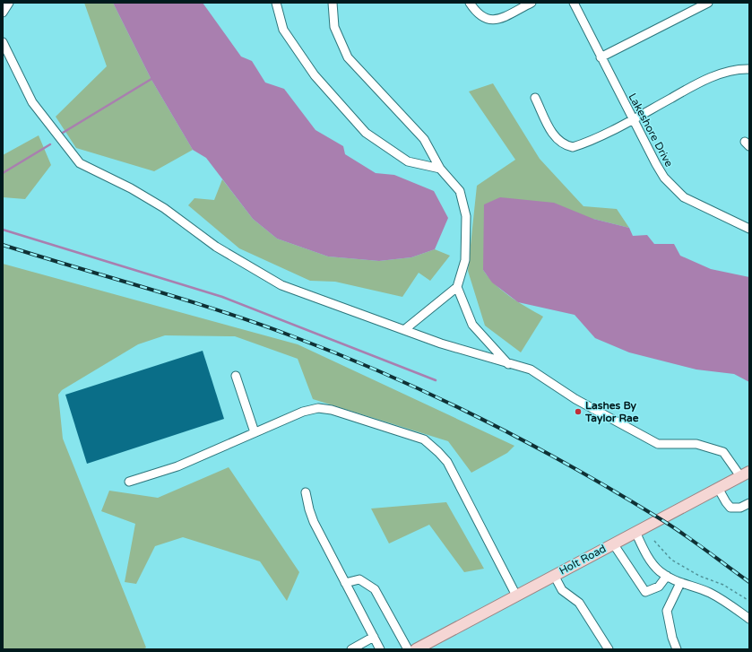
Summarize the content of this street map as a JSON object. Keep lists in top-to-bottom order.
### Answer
{
  "streets": {
    "main road": ["Holt Road"],
    "street": ["Lakeshore Drive"]
  },
  "places": ["Lashes By Taylor Rae"]
}
